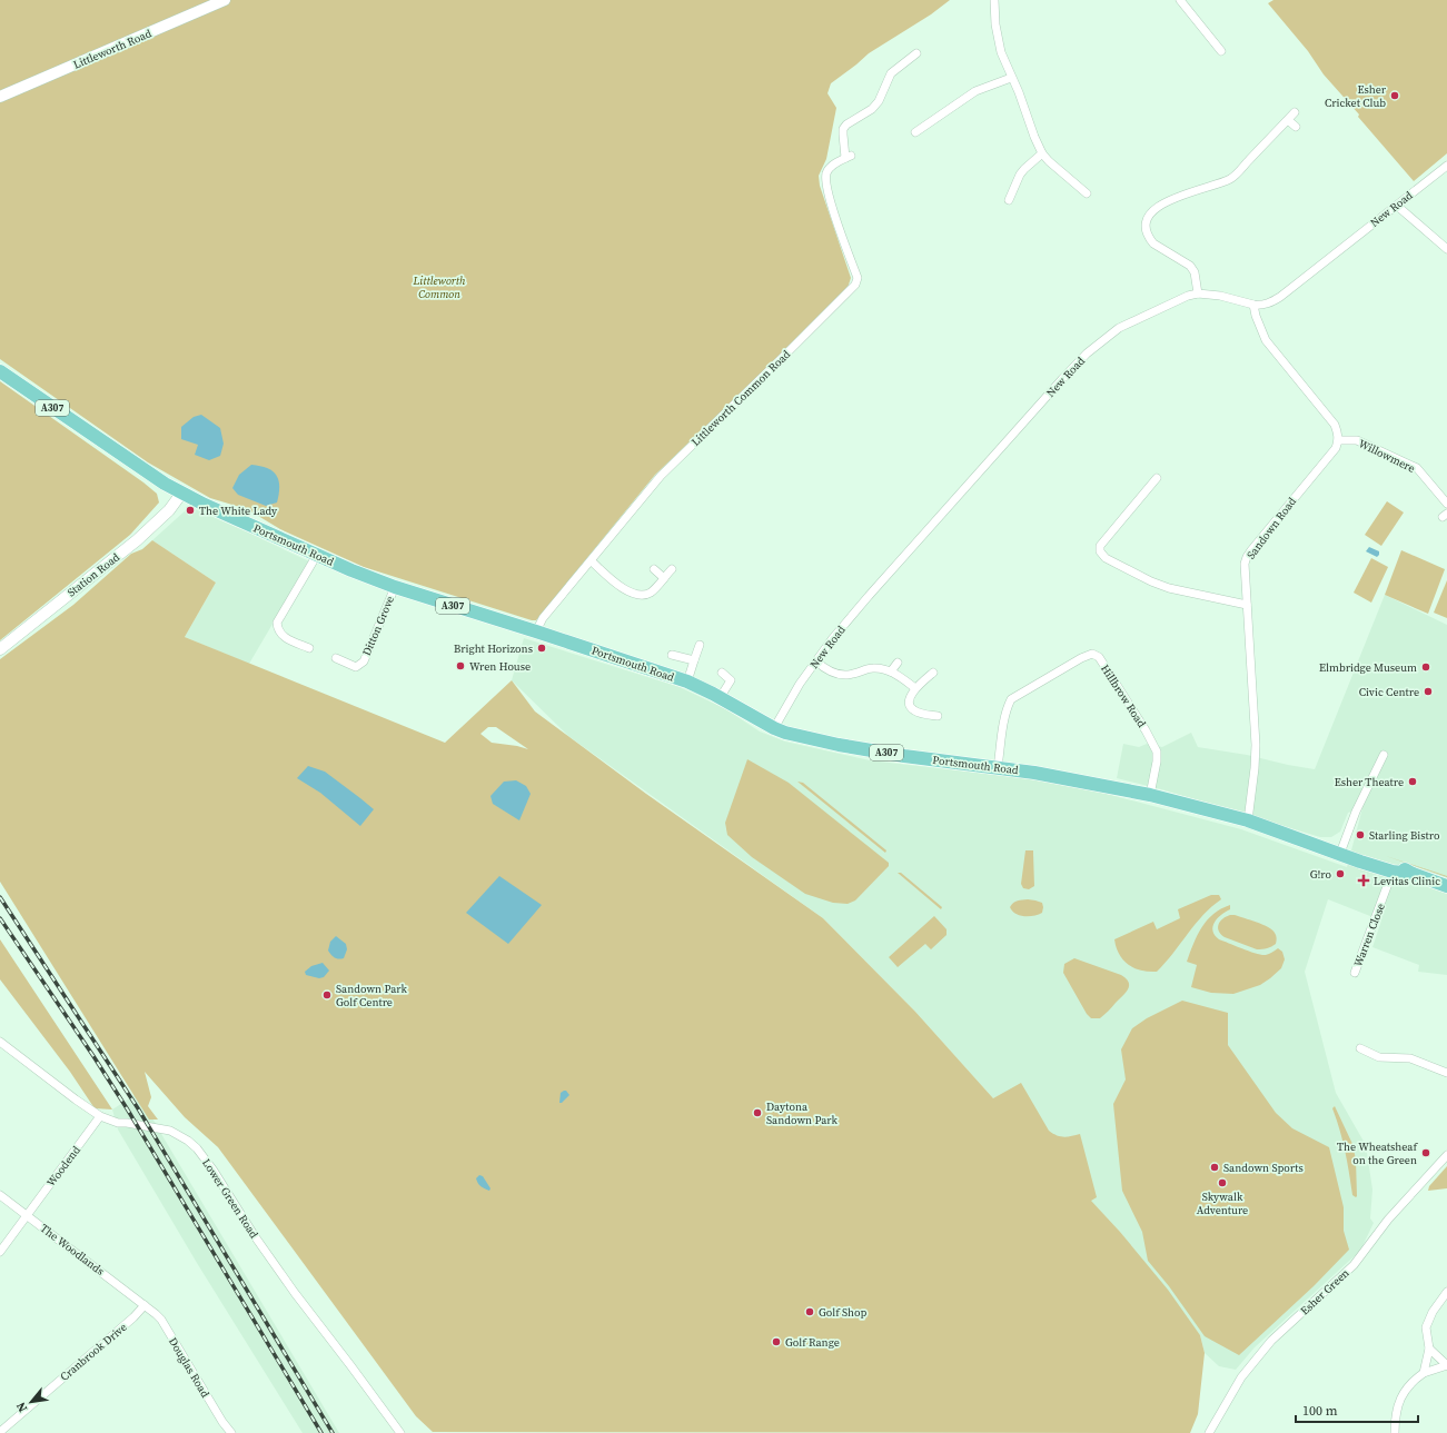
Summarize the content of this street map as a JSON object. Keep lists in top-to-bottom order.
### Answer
{
  "streets": {
    "main road": ["A307", "Portsmouth Road"],
    "street": [
      "Littleworth Road",
      "New Road",
      "Littleworth Common Road",
      "Willowmere",
      "Sandown Road",
      "Station Road",
      "Ditton Grove",
      "Hillbrow Road",
      "Warren Close",
      "Woodend",
      "Lower Green Road",
      "The Woodlands",
      "Esher Green",
      "Cranbrook Drive",
      "Douglas Road"
    ]
  },
  "crossings": [
    ["New Road", "Portsmouth Road"],
    ["Littleworth Common Road", "Portsmouth Road"],
    ["A307", "Portsmouth Road"],
    ["A307", "Warren Close"],
    ["Willowmere", "Sandown Road"],
    ["Sandown Road", "Portsmouth Road"],
    ["Portsmouth Road", "Station Road"],
    ["Portsmouth Road", "Ditton Grove"],
    ["Portsmouth Road", "Hillbrow Road"],
    ["Woodend", "Lower Green Road"],
    ["Woodend", "The Woodlands"],
    ["The Woodlands", "Cranbrook Drive"],
    ["The Woodlands", "Douglas Road"],
    ["Cranbrook Drive", "Douglas Road"]
  ],
  "parks": ["Littleworth Common"],
  "places": {
    "other": [
      "Esher Cricket Club",
      "The White Lady",
      "Bright Horizons",
      "Wren House",
      "Elmbridge Museum",
      "Civic Centre",
      "Esher Theatre",
      "Starling Bistro",
      "G!ro",
      "Sandown Park Golf Centre",
      "Daytona Sandown Park",
      "The Wheatsheaf on the Green",
      "Sandown Sports",
      "Skywalk Adventure",
      "Golf Shop",
      "Golf Range"
    ],
    "health": ["Levitas Clinic"]
  },
  "scale_bar": "100 m",
  "north": "bottom left"
}
